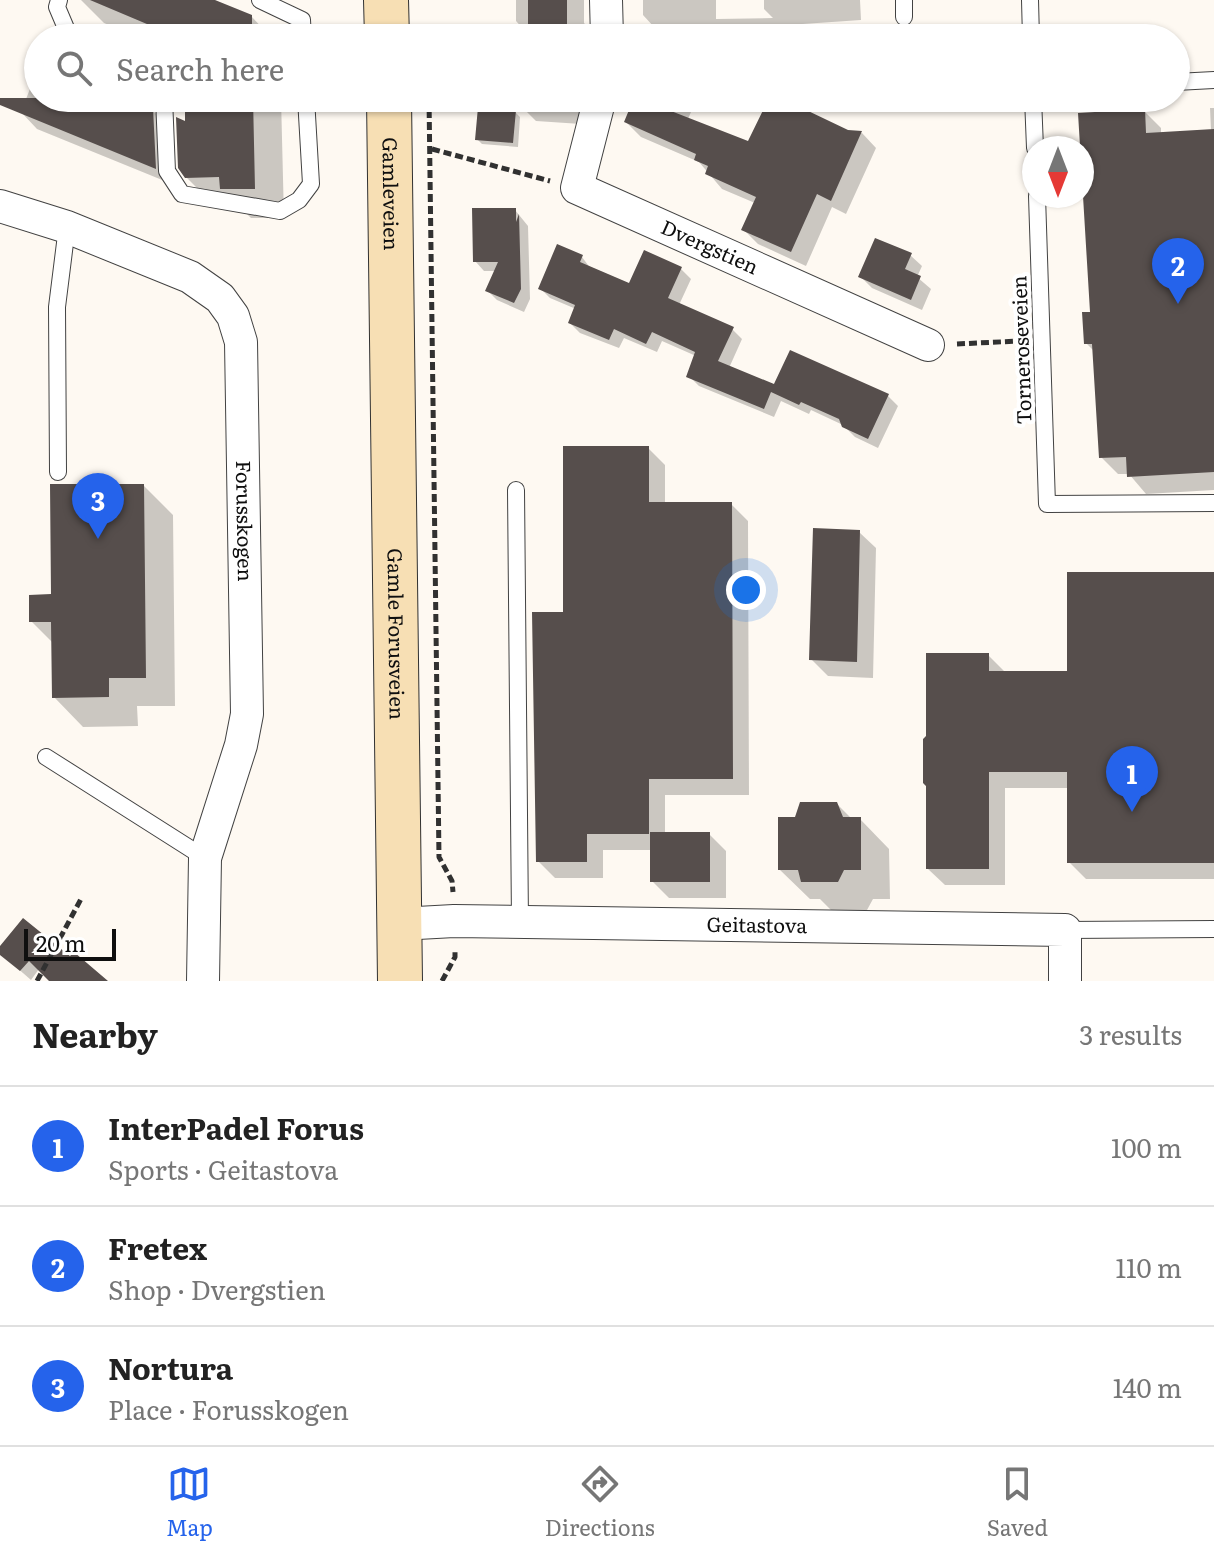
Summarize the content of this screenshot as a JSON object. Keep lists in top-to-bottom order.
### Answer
{
  "streets": {
    "main road": ["Gamleveien", "Gamle Forusveien"],
    "street": ["Dvergstien", "Forusskogen", "Geitastova"],
    "lane": ["Torneroseveien"]
  },
  "crossings": [
    ["Gamleveien", "Gamle Forusveien"],
    ["Gamle Forusveien", "Geitastova"]
  ],
  "scale_bar": "20 m",
  "north": "bottom",
  "page": {
    "search": "Search here",
    "pins": ["2", "3", "1"],
    "scale": "20 m",
    "heading": ["Nearby", "3 results"],
    "list": [
      {
        "mark": "1",
        "name": "InterPadel Forus",
        "note": "Sports · Geitastova",
        "value": "100 m"
      },
      {
        "mark": "2",
        "name": "Fretex",
        "note": "Shop · Dvergstien",
        "value": "110 m"
      },
      {
        "mark": "3",
        "name": "Nortura",
        "note": "Place · Forusskogen",
        "value": "140 m"
      }
    ],
    "nav": ["Map", "Directions", "Saved"]
  }
}
